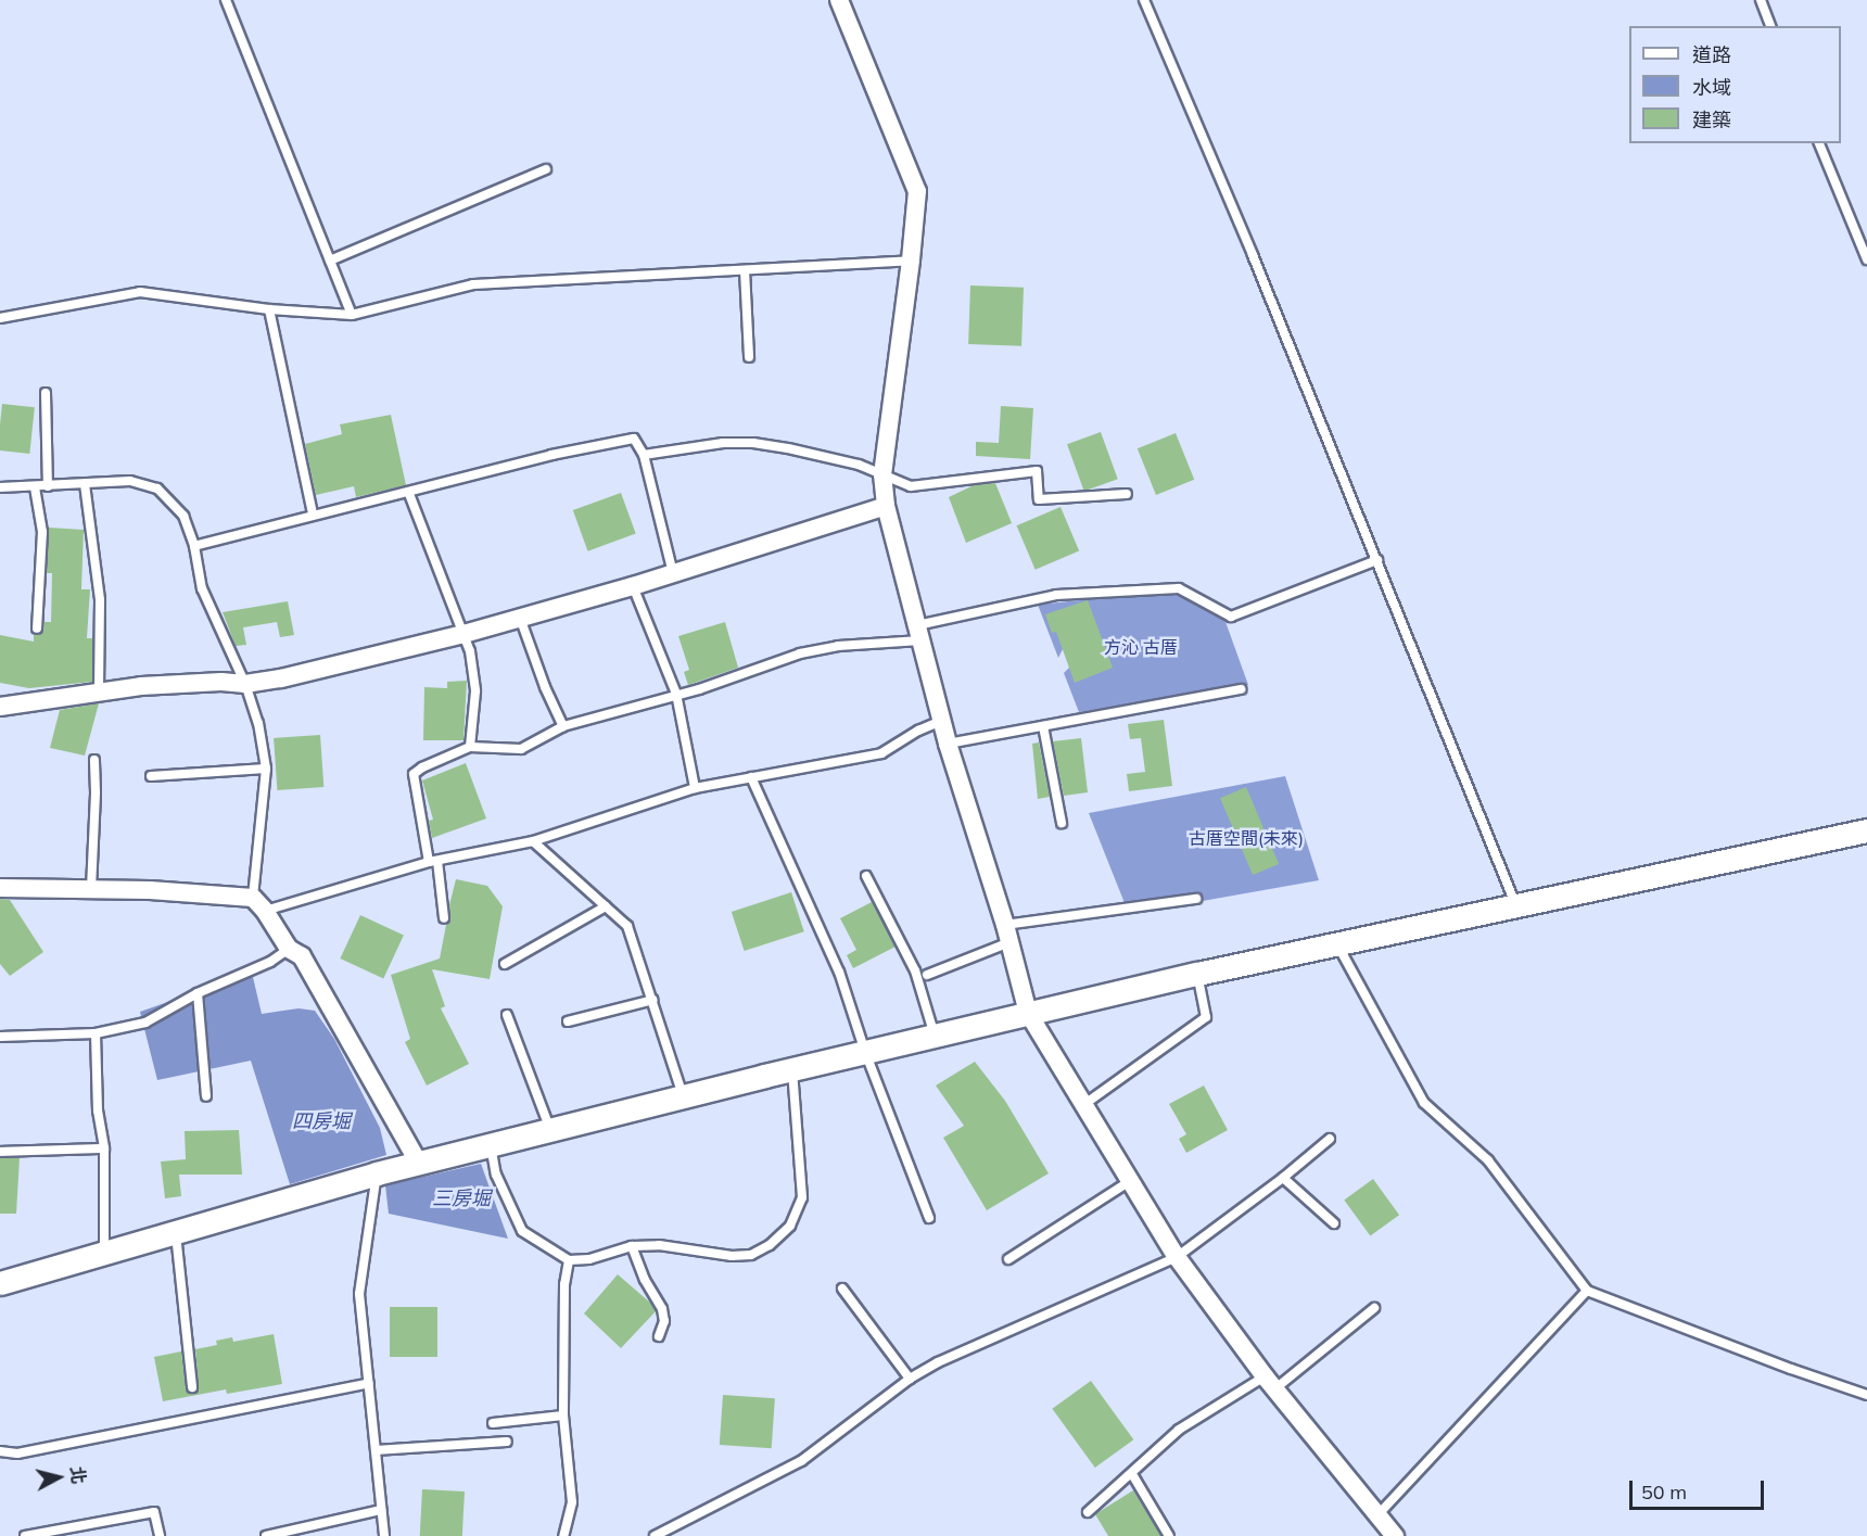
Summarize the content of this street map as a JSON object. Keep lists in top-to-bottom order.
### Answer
{
  "water": ["四房堀", "三房堀"],
  "parks": ["方沁 古厝", "古厝空間(未來)"],
  "legend": ["道路", "水域", "建築"],
  "scale_bar": "50 m",
  "north": "right"
}
